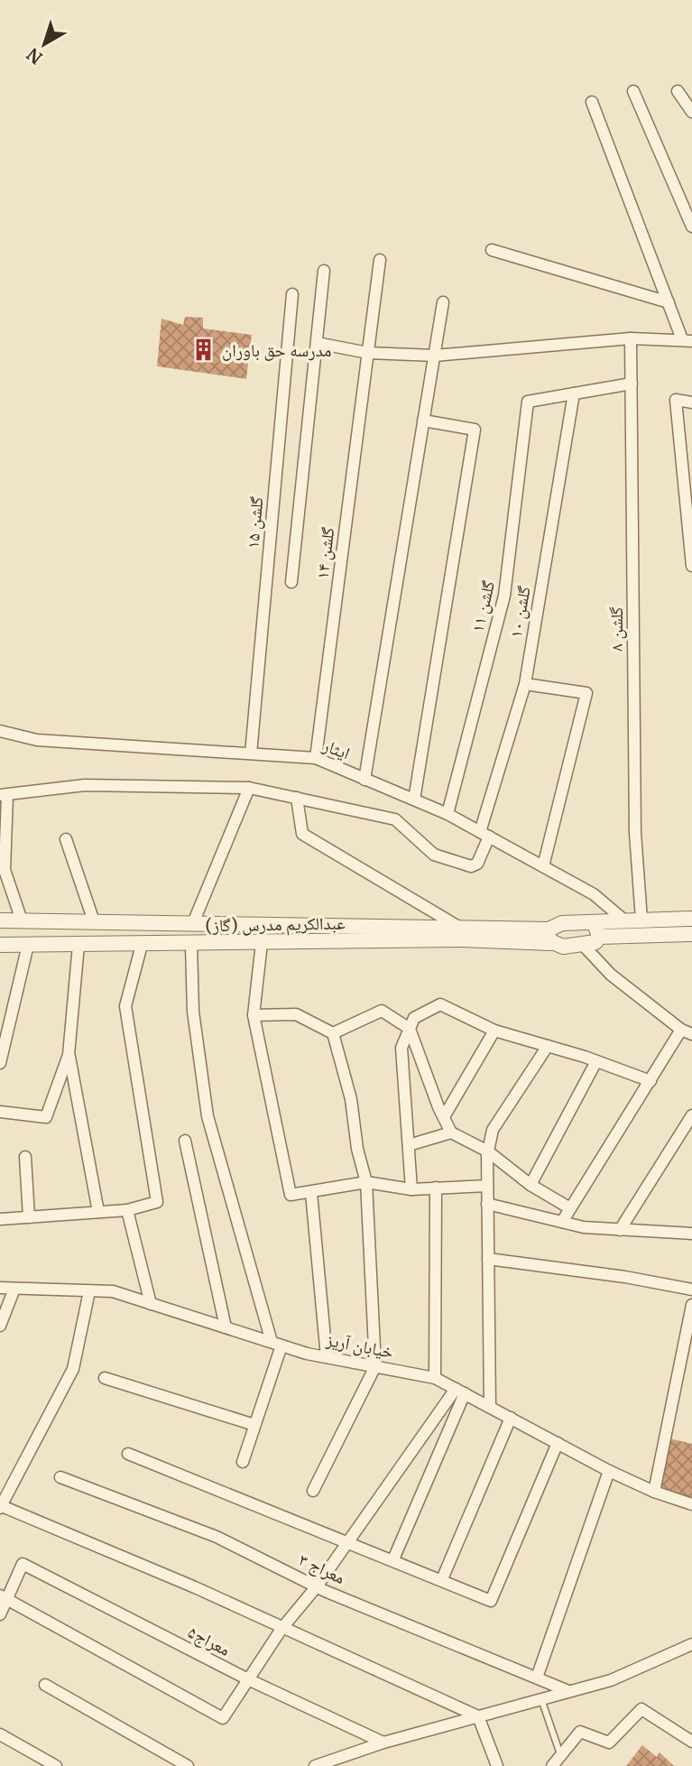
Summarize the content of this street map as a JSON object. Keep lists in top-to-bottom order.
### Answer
{
  "streets": {
    "street": [
      "گلشن ۱۵",
      "گلشن ۱۴",
      "گلشن ۱۱",
      "گلشن ۱۰",
      "گلشن ۸",
      "ایثار",
      "عبدالکریم مدرس (گاز)",
      "خیابان آریز",
      "معراج ۳",
      "معراج۵"
    ]
  },
  "crossings": [
    ["گلشن ۱۵", "ایثار"],
    ["گلشن ۱۴", "ایثار"],
    ["گلشن ۱۱", "گلشن ۱۰"],
    ["گلشن ۱۱", "ایثار"],
    ["گلشن ۱۰", "ایثار"]
  ],
  "places": {
    "building": ["مدرسه حق باوران"]
  },
  "north": "bottom left"
}
